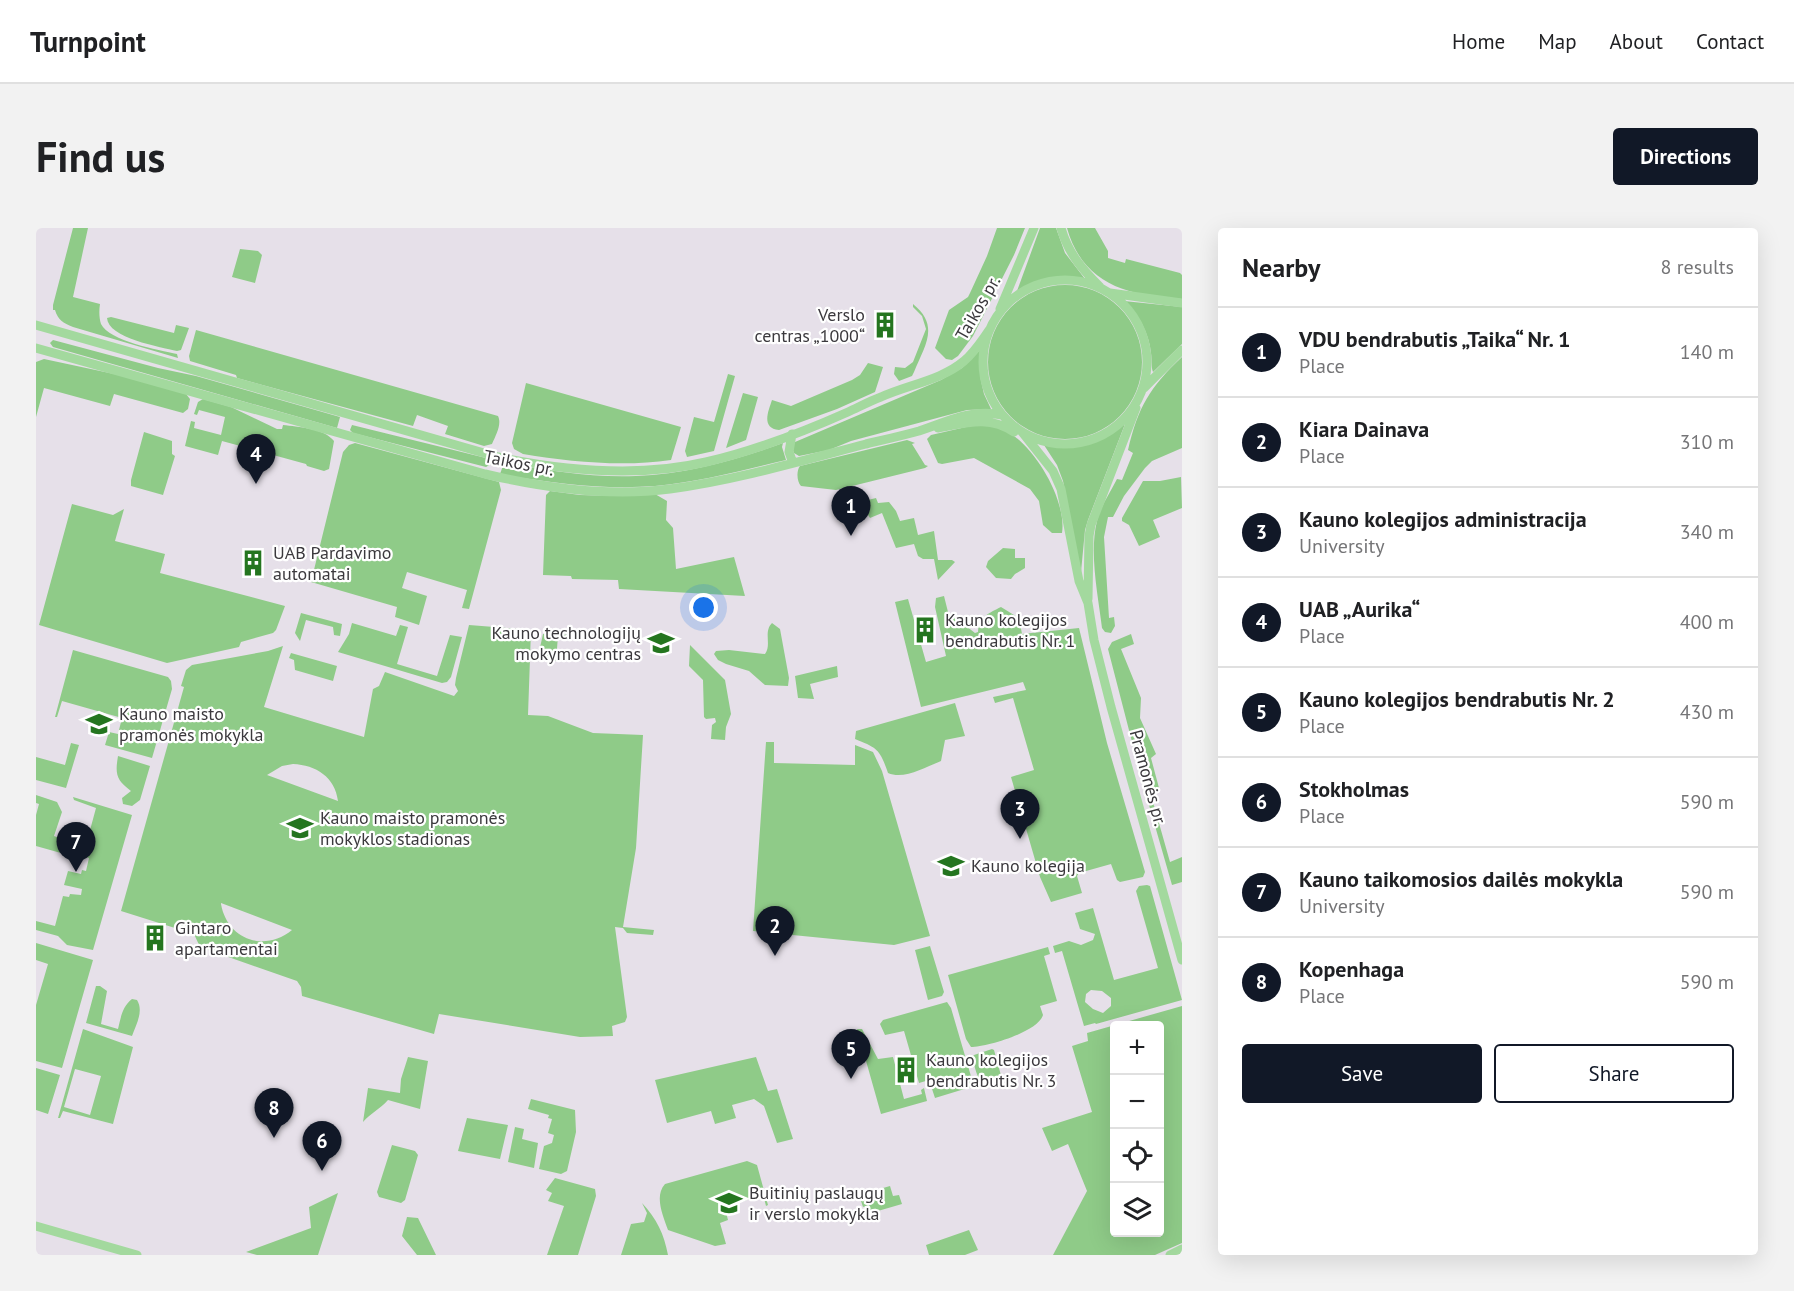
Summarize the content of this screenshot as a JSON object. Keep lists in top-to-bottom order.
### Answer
{
  "streets": {
    "main road": ["Taikos pr.", "Pramonės pr."]
  },
  "crossings": [
    ["Taikos pr.", "Pramonės pr."]
  ],
  "places": {
    "building": [
      "Verslo centras „1000“",
      "UAB Pardavimo automatai",
      "Kauno kolegijos bendrabutis Nr. 1",
      "Gintaro apartamentai",
      "Kauno kolegijos bendrabutis Nr. 3"
    ],
    "school or university": [
      "Kauno technologijų mokymo centras",
      "Kauno maisto pramonės mokykla",
      "Kauno maisto pramonės mokyklos stadionas",
      "Kauno kolegija",
      "Buitinių paslaugų ir verslo mokykla"
    ]
  },
  "page": {
    "header": "Turnpoint",
    "nav": [
      "Home",
      "Map",
      "About",
      "Contact"
    ],
    "buttons": [
      "Directions",
      ["Save", "Share"]
    ],
    "title": "Find us",
    "heading": ["Nearby", "8 results"],
    "list": [
      {
        "mark": "1",
        "name": "VDU bendrabutis „Taika“ Nr. 1",
        "note": "Place",
        "value": "140 m"
      },
      {
        "mark": "2",
        "name": "Kiara Dainava",
        "note": "Place",
        "value": "310 m"
      },
      {
        "mark": "3",
        "name": "Kauno kolegijos administracija",
        "note": "University",
        "value": "340 m"
      },
      {
        "mark": "4",
        "name": "UAB „Aurika“",
        "note": "Place",
        "value": "400 m"
      },
      {
        "mark": "5",
        "name": "Kauno kolegijos bendrabutis Nr. 2",
        "note": "Place",
        "value": "430 m"
      },
      {
        "mark": "6",
        "name": "Stokholmas",
        "note": "Place",
        "value": "590 m"
      },
      {
        "mark": "7",
        "name": "Kauno taikomosios dailės mokykla",
        "note": "University",
        "value": "590 m"
      },
      {
        "mark": "8",
        "name": "Kopenhaga",
        "note": "Place",
        "value": "590 m"
      }
    ],
    "pins": [
      "4",
      "1",
      "3",
      "7",
      "2",
      "5",
      "8",
      "6"
    ],
    "map_buttons": ["+", "−"]
  }
}
